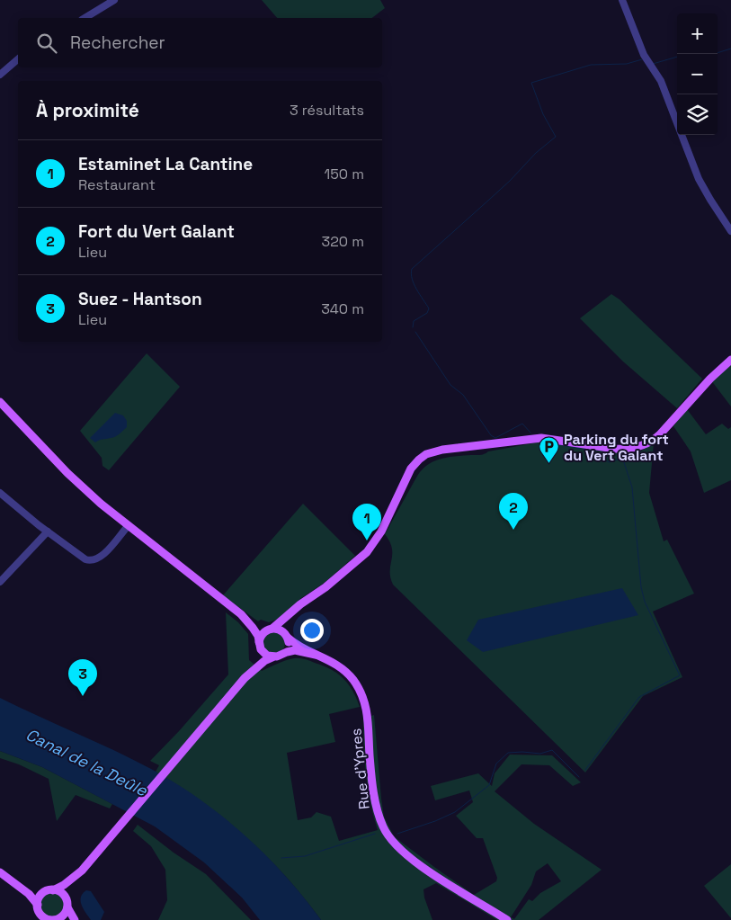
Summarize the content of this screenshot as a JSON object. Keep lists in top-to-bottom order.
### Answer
{
  "streets": {
    "main road": ["Rue d'Ypres"]
  },
  "water": ["Canal de la Deûle"],
  "places": {
    "parking": ["Parking du fort du Vert Galant"]
  },
  "page": {
    "map_buttons": ["+", "−"],
    "search": "Rechercher",
    "heading": ["À proximité", "3 résultats"],
    "list": [
      {
        "mark": "1",
        "name": "Estaminet La Cantine",
        "note": "Restaurant",
        "value": "150 m"
      },
      {
        "mark": "2",
        "name": "Fort du Vert Galant",
        "note": "Lieu",
        "value": "320 m"
      },
      {
        "mark": "3",
        "name": "Suez - Hantson",
        "note": "Lieu",
        "value": "340 m"
      }
    ],
    "pins": ["2", "1", "3"]
  }
}
